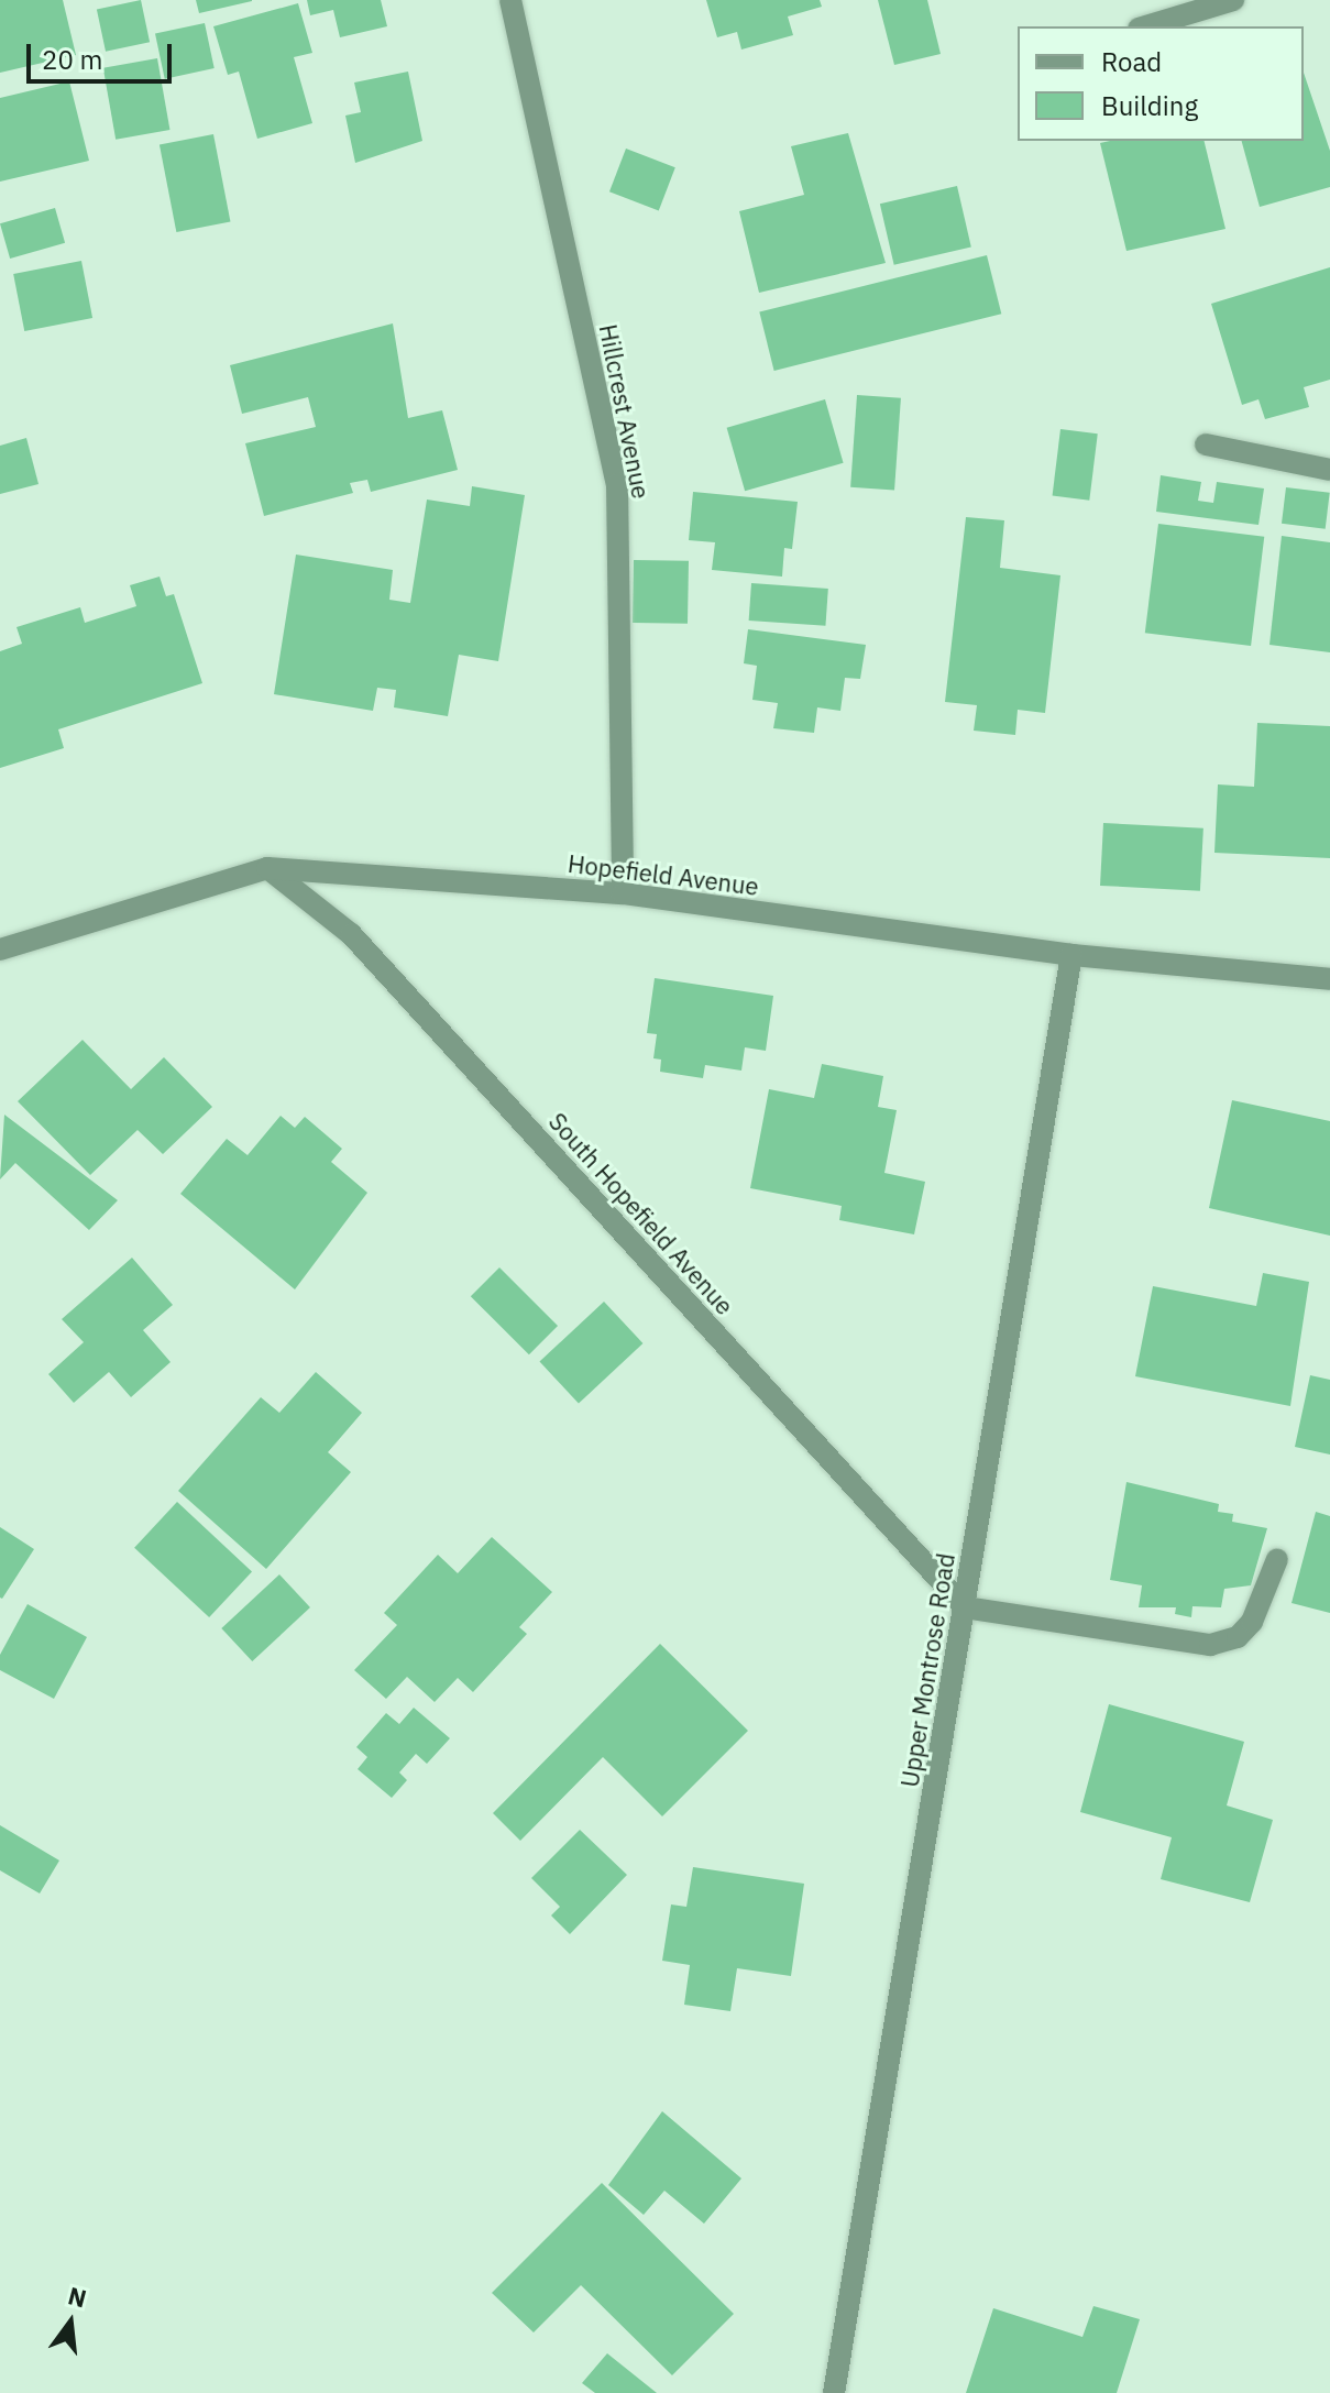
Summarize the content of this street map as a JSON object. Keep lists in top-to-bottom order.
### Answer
{
  "streets": {
    "street": [
      "Hillcrest Avenue",
      "Hopefield Avenue",
      "South Hopefield Avenue",
      "Upper Montrose Road"
    ]
  },
  "crossings": [
    ["Hillcrest Avenue", "Hopefield Avenue"],
    ["Hopefield Avenue", "South Hopefield Avenue"],
    ["Hopefield Avenue", "Upper Montrose Road"],
    ["South Hopefield Avenue", "Upper Montrose Road"]
  ],
  "legend": ["Road", "Building"],
  "scale_bar": "20 m",
  "north": "top"
}
